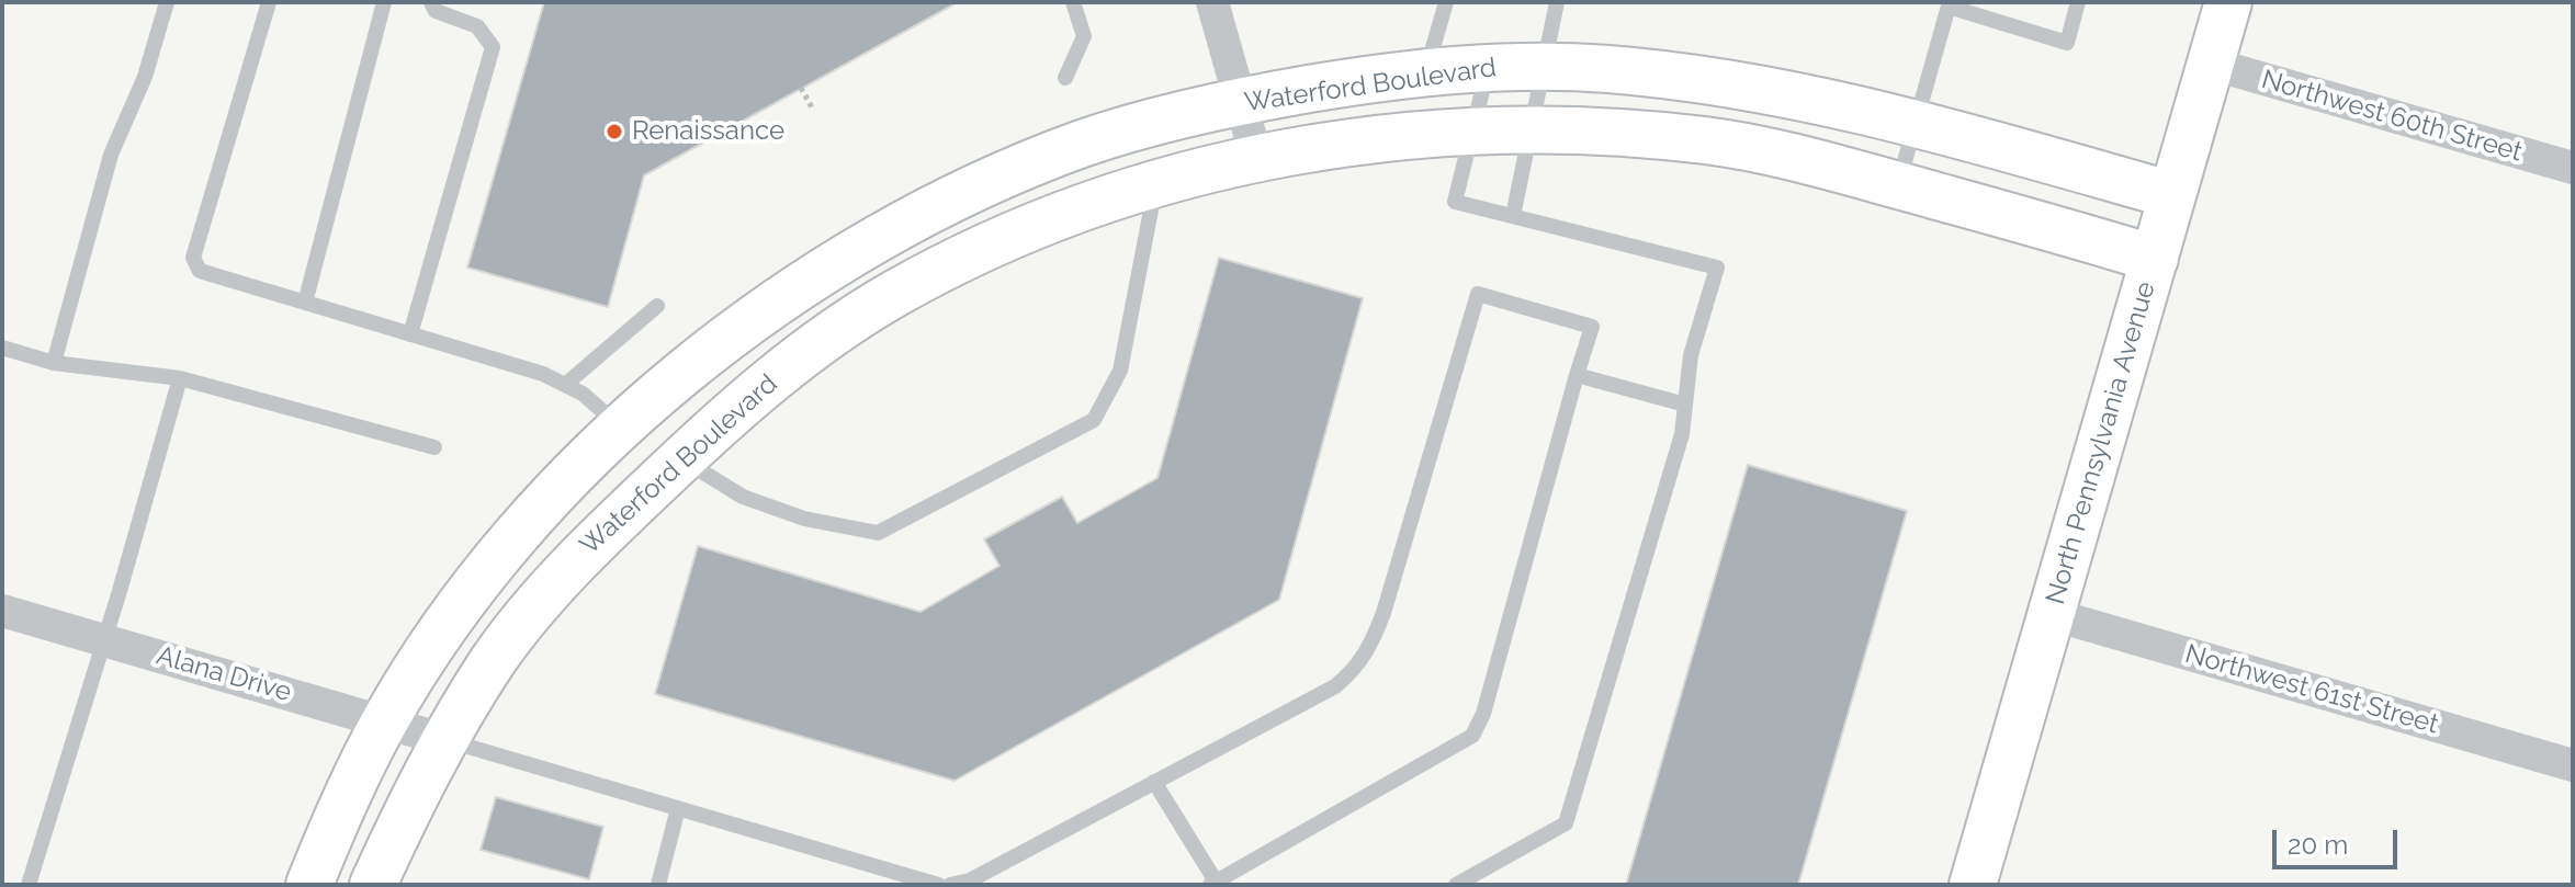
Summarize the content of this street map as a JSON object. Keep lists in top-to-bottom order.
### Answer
{
  "streets": {
    "street": [
      "Waterford Boulevard",
      "Northwest 60th Street",
      "North Pennsylvania Avenue",
      "Alana Drive",
      "Northwest 61st Street"
    ]
  },
  "crossings": [
    ["Waterford Boulevard", "North Pennsylvania Avenue"],
    ["Waterford Boulevard", "Alana Drive"],
    ["Northwest 60th Street", "North Pennsylvania Avenue"],
    ["North Pennsylvania Avenue", "Northwest 61st Street"]
  ],
  "places": ["Renaissance"],
  "scale_bar": "20 m"
}
